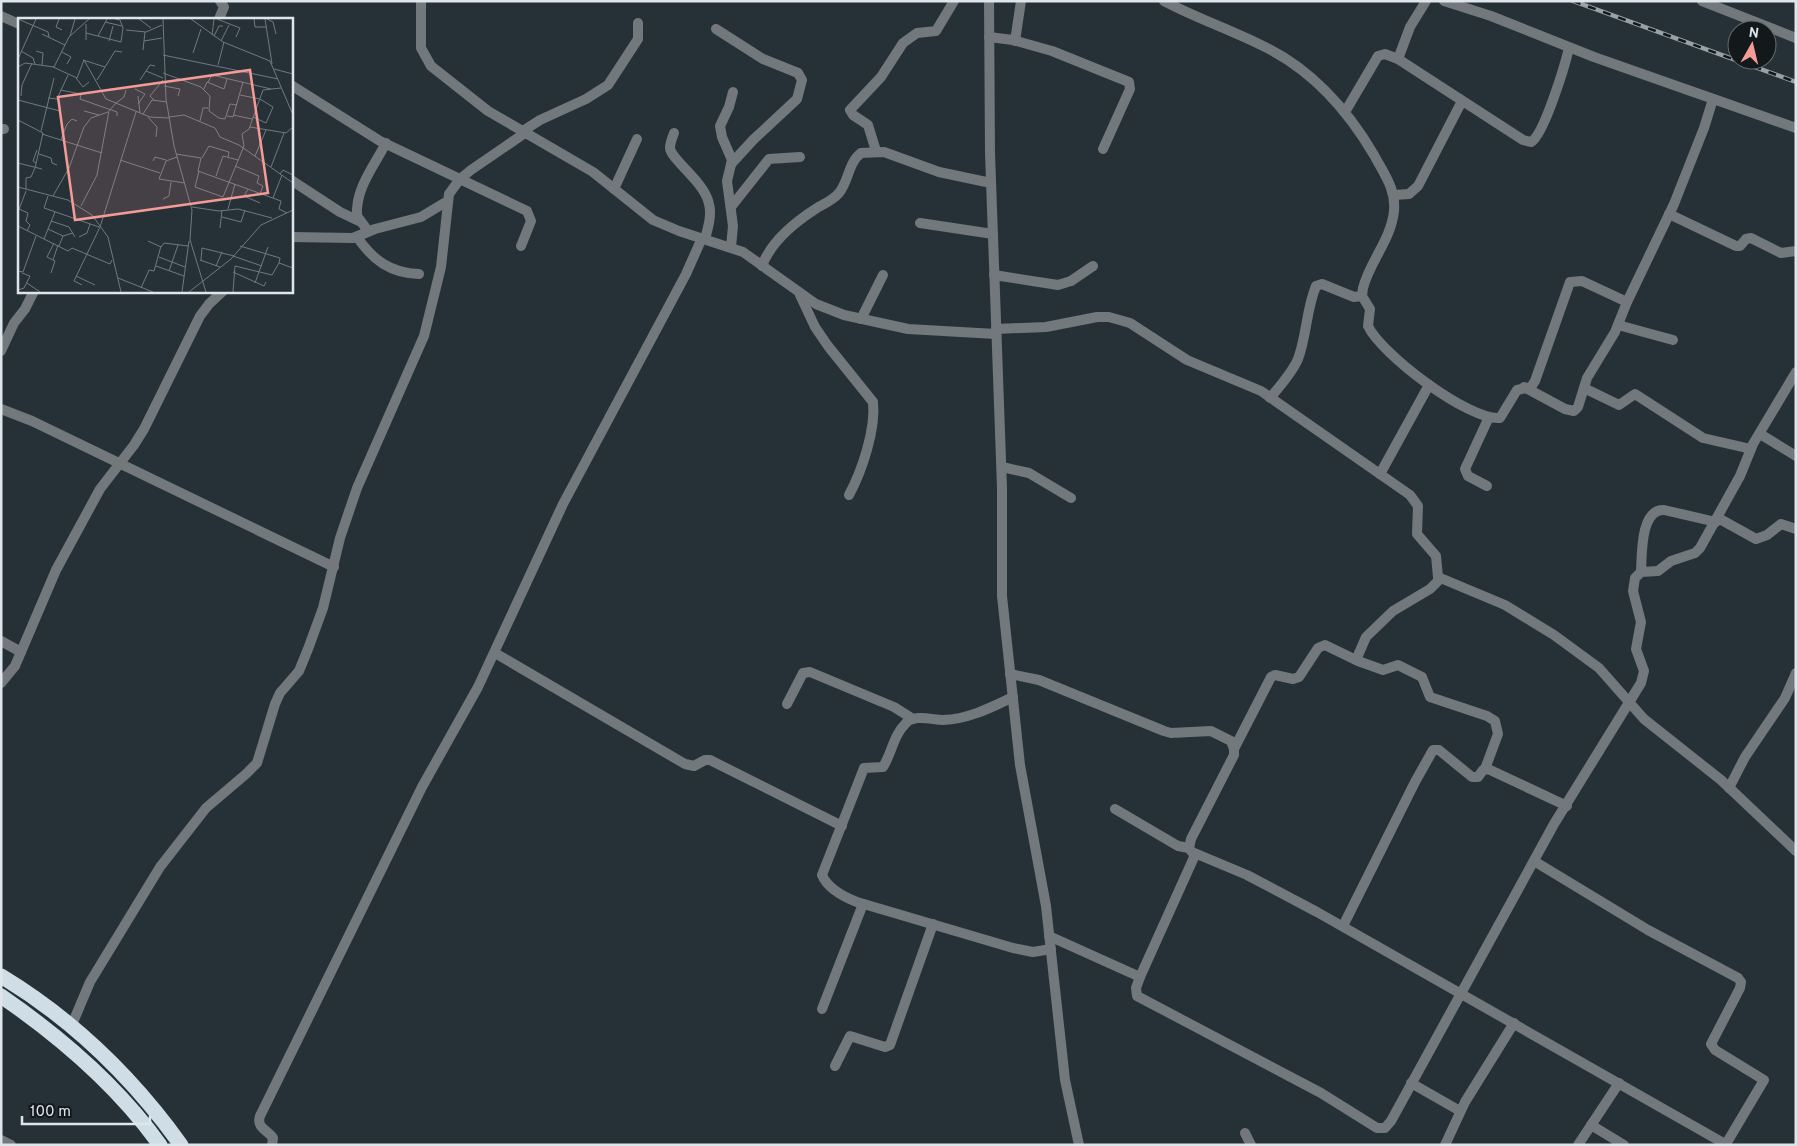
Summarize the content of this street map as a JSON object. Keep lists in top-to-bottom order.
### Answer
{
  "scale_bar": "100 m",
  "north": "top"
}
